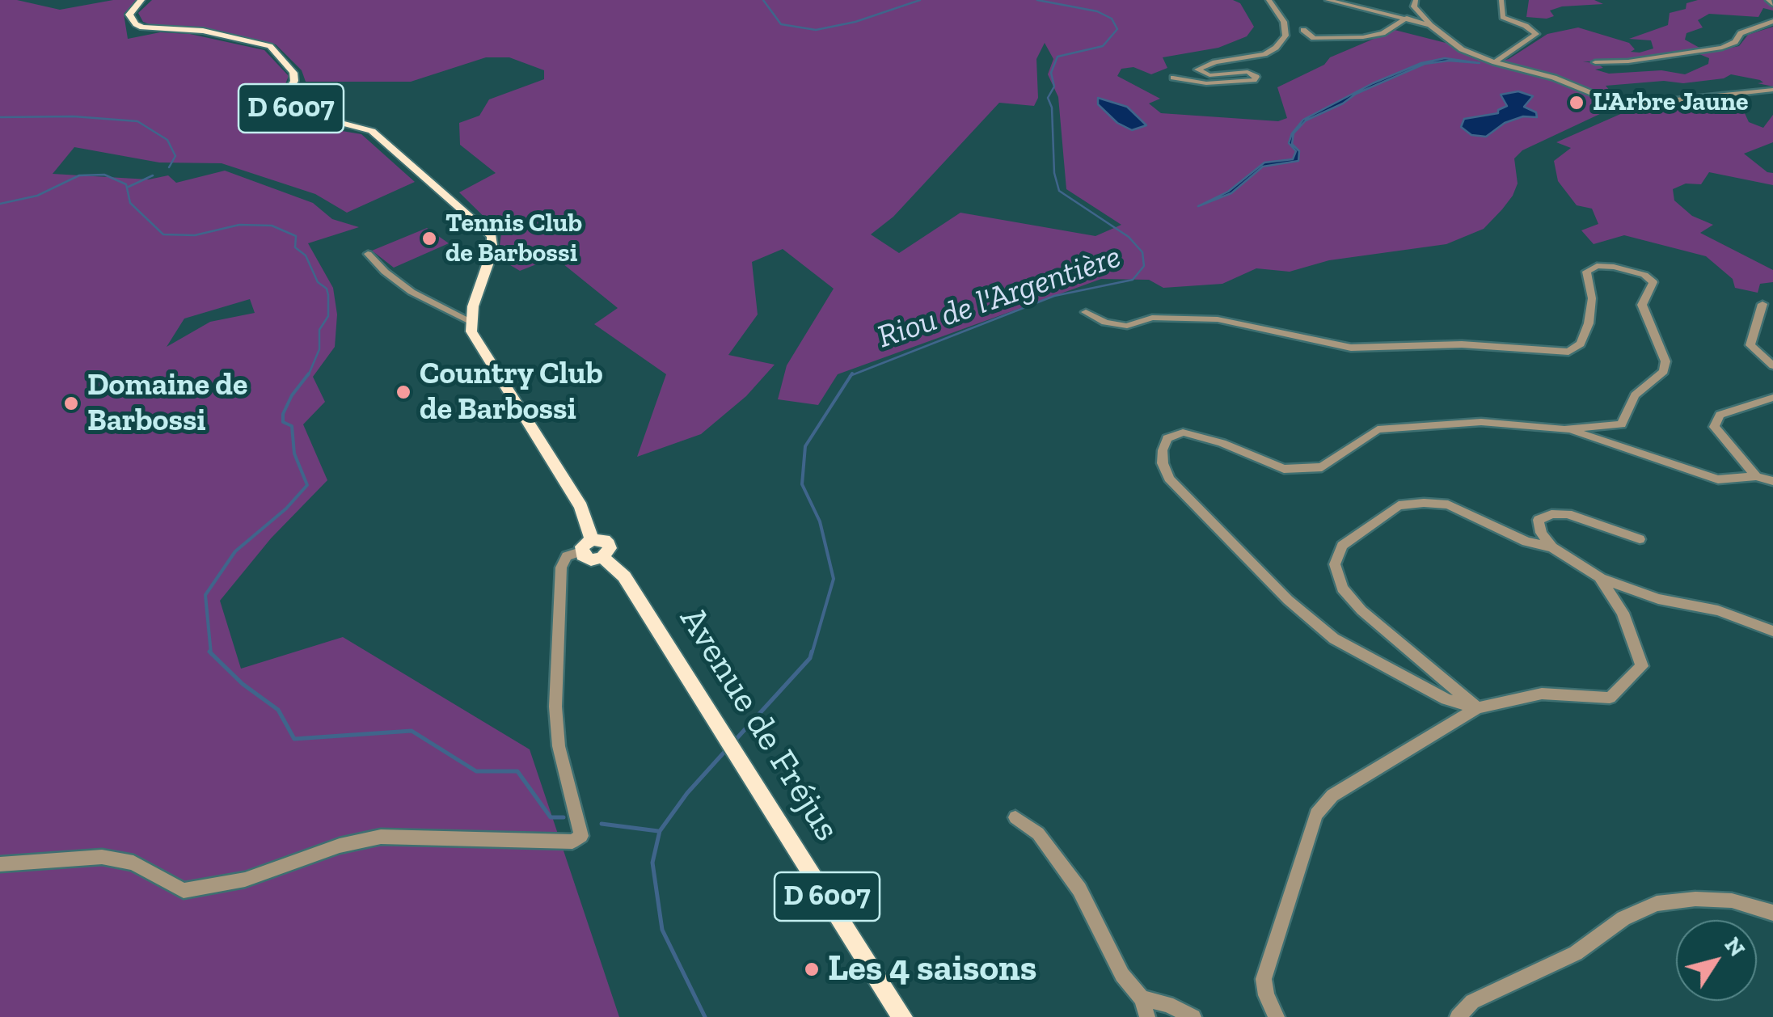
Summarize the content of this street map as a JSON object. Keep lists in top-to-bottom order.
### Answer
{
  "streets": {
    "main road": ["D 6007", "Avenue de Fréjus"]
  },
  "water": ["Riou de l'Argentière"],
  "places": [
    "L'Arbre Jaune",
    "Tennis Club de Barbossi",
    "Country Club de Barbossi",
    "Domaine de Barbossi",
    "Les 4 saisons"
  ],
  "north": "top right"
}
